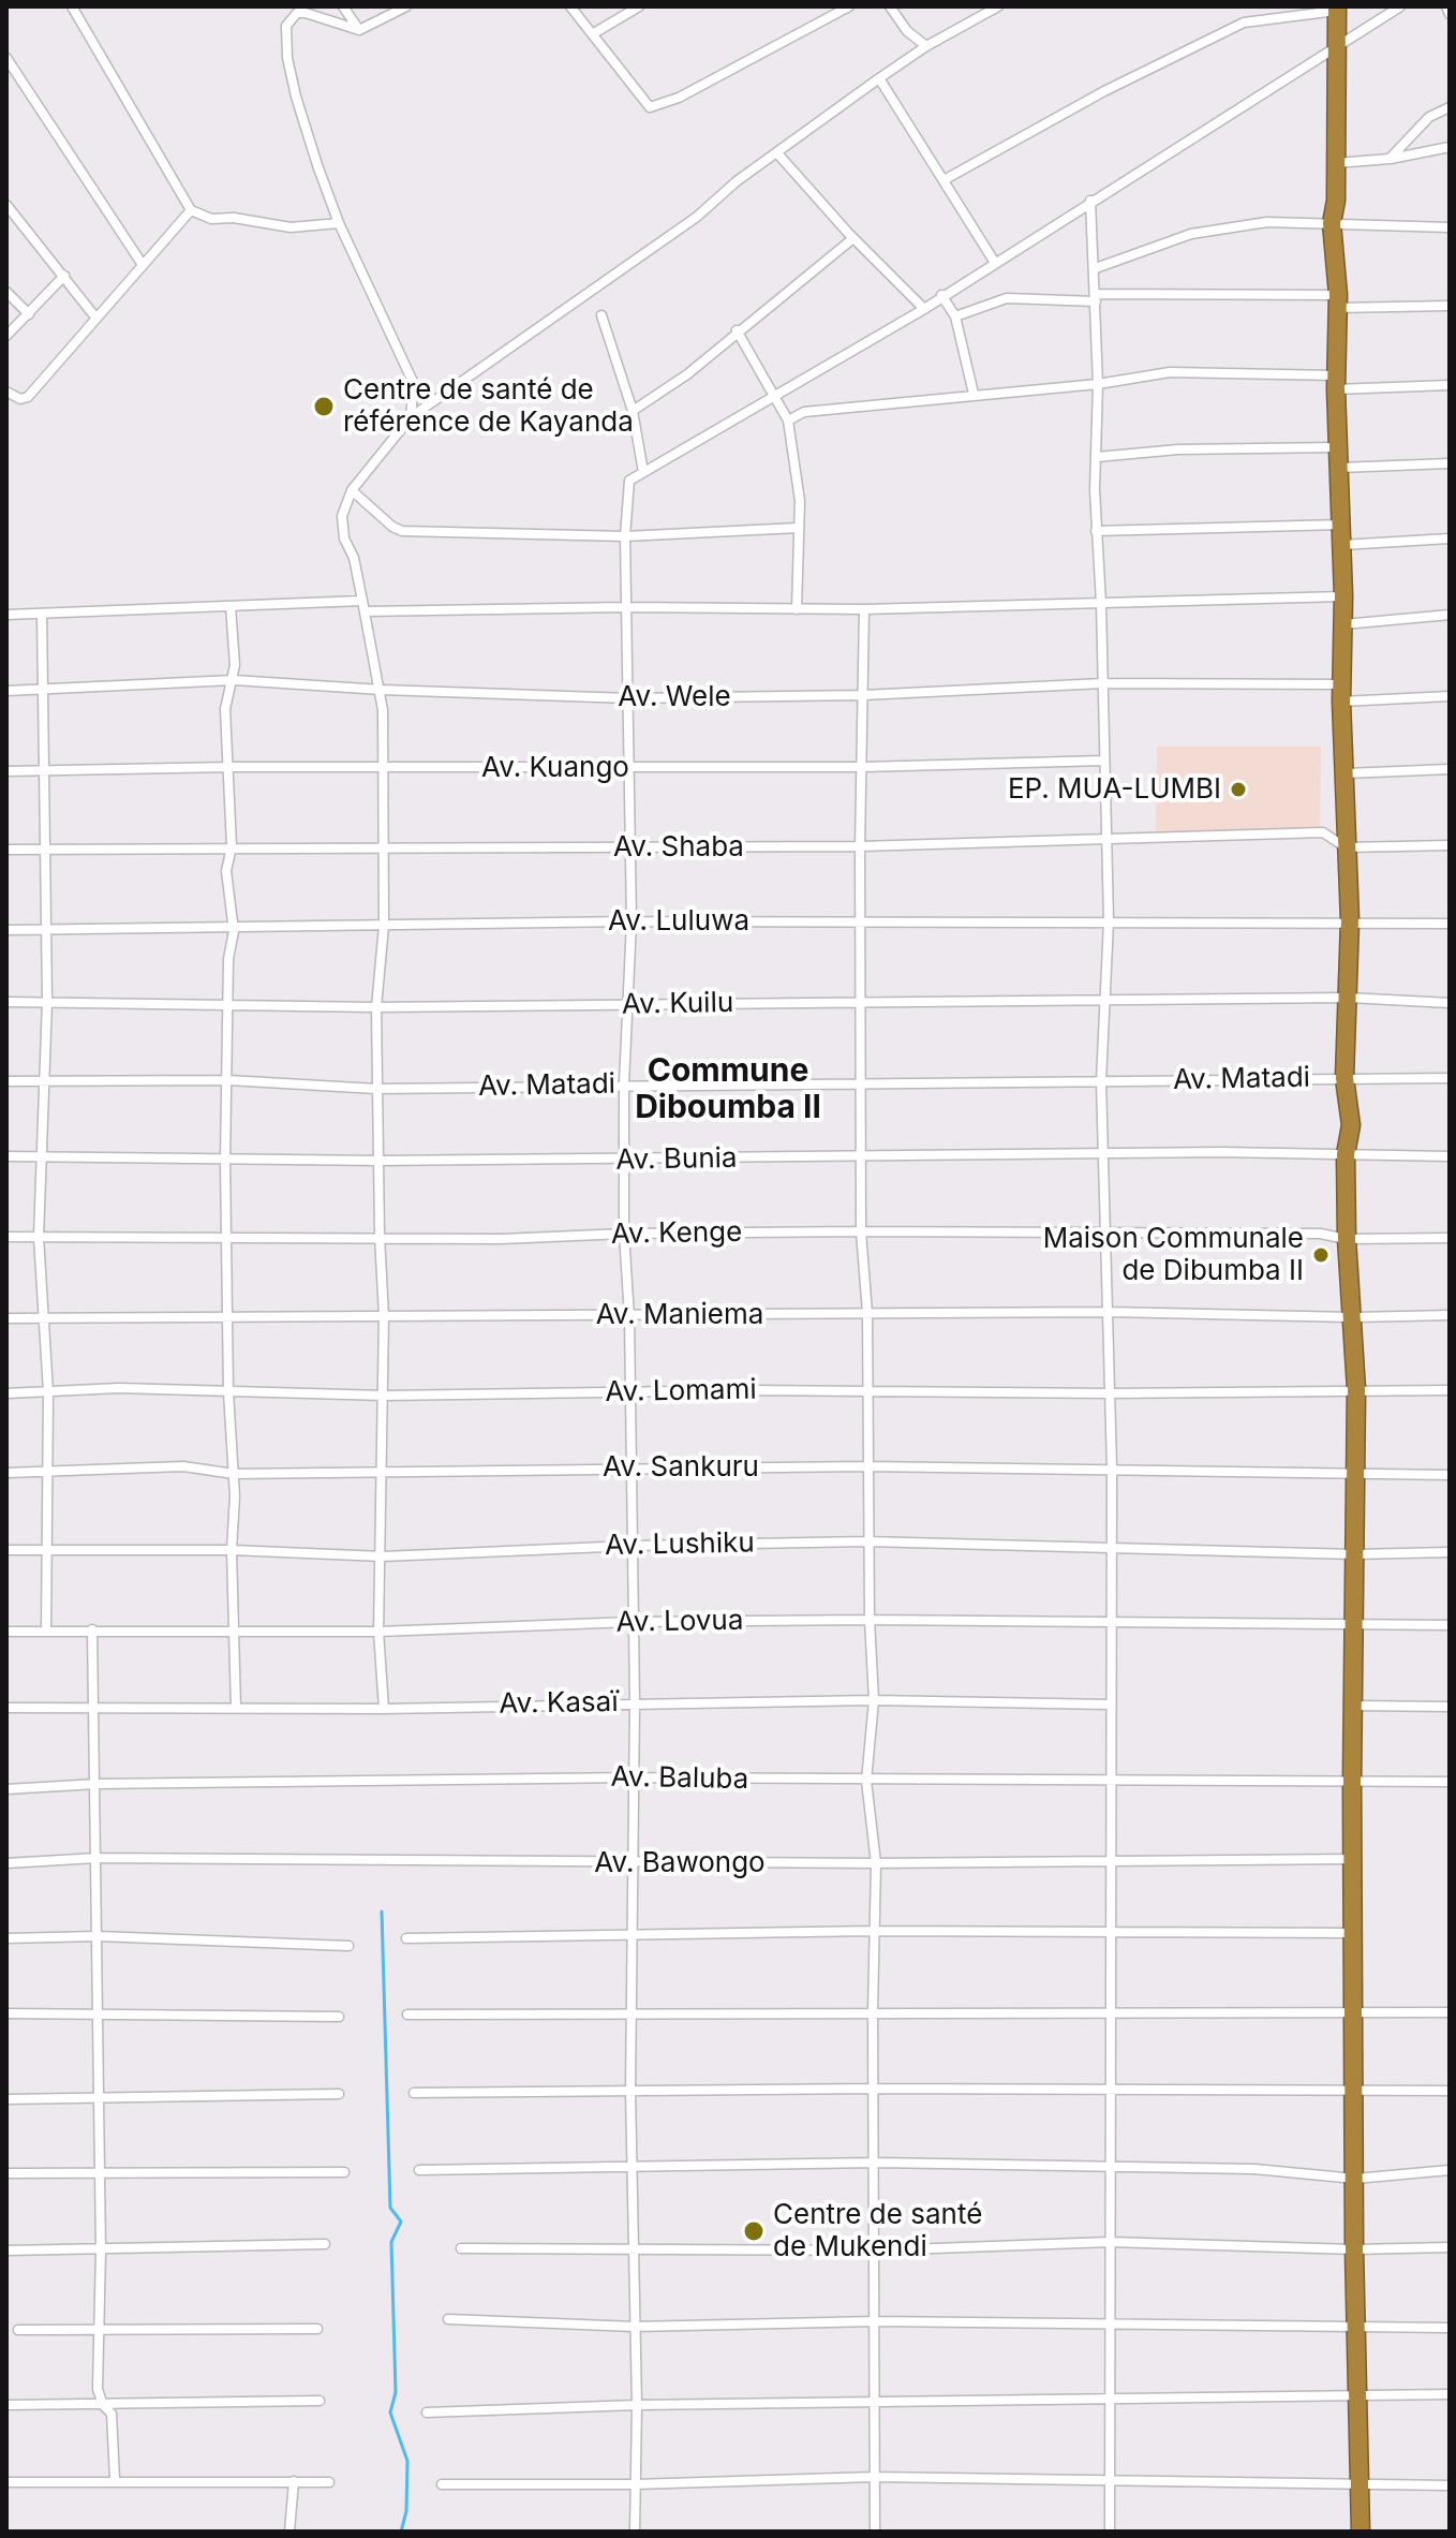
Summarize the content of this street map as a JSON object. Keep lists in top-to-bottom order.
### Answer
{
  "streets": {
    "street": [
      "Av. Wele",
      "Av. Kuango",
      "Av. Shaba",
      "Av. Luluwa",
      "Av. Kuilu",
      "Av. Matadi",
      "Av. Bunia",
      "Av. Kenge",
      "Av. Maniema",
      "Av. Lomami",
      "Av. Sankuru",
      "Av. Lushiku",
      "Av. Lovua",
      "Av. Kasaï",
      "Av. Baluba",
      "Av. Bawongo"
    ]
  },
  "districts": ["Commune Diboumba II"],
  "places": [
    "Centre de santé de référence de Kayanda",
    "EP. MUA-LUMBI",
    "Maison Communale de Dibumba II",
    "Centre de santé de Mukendi"
  ]
}
